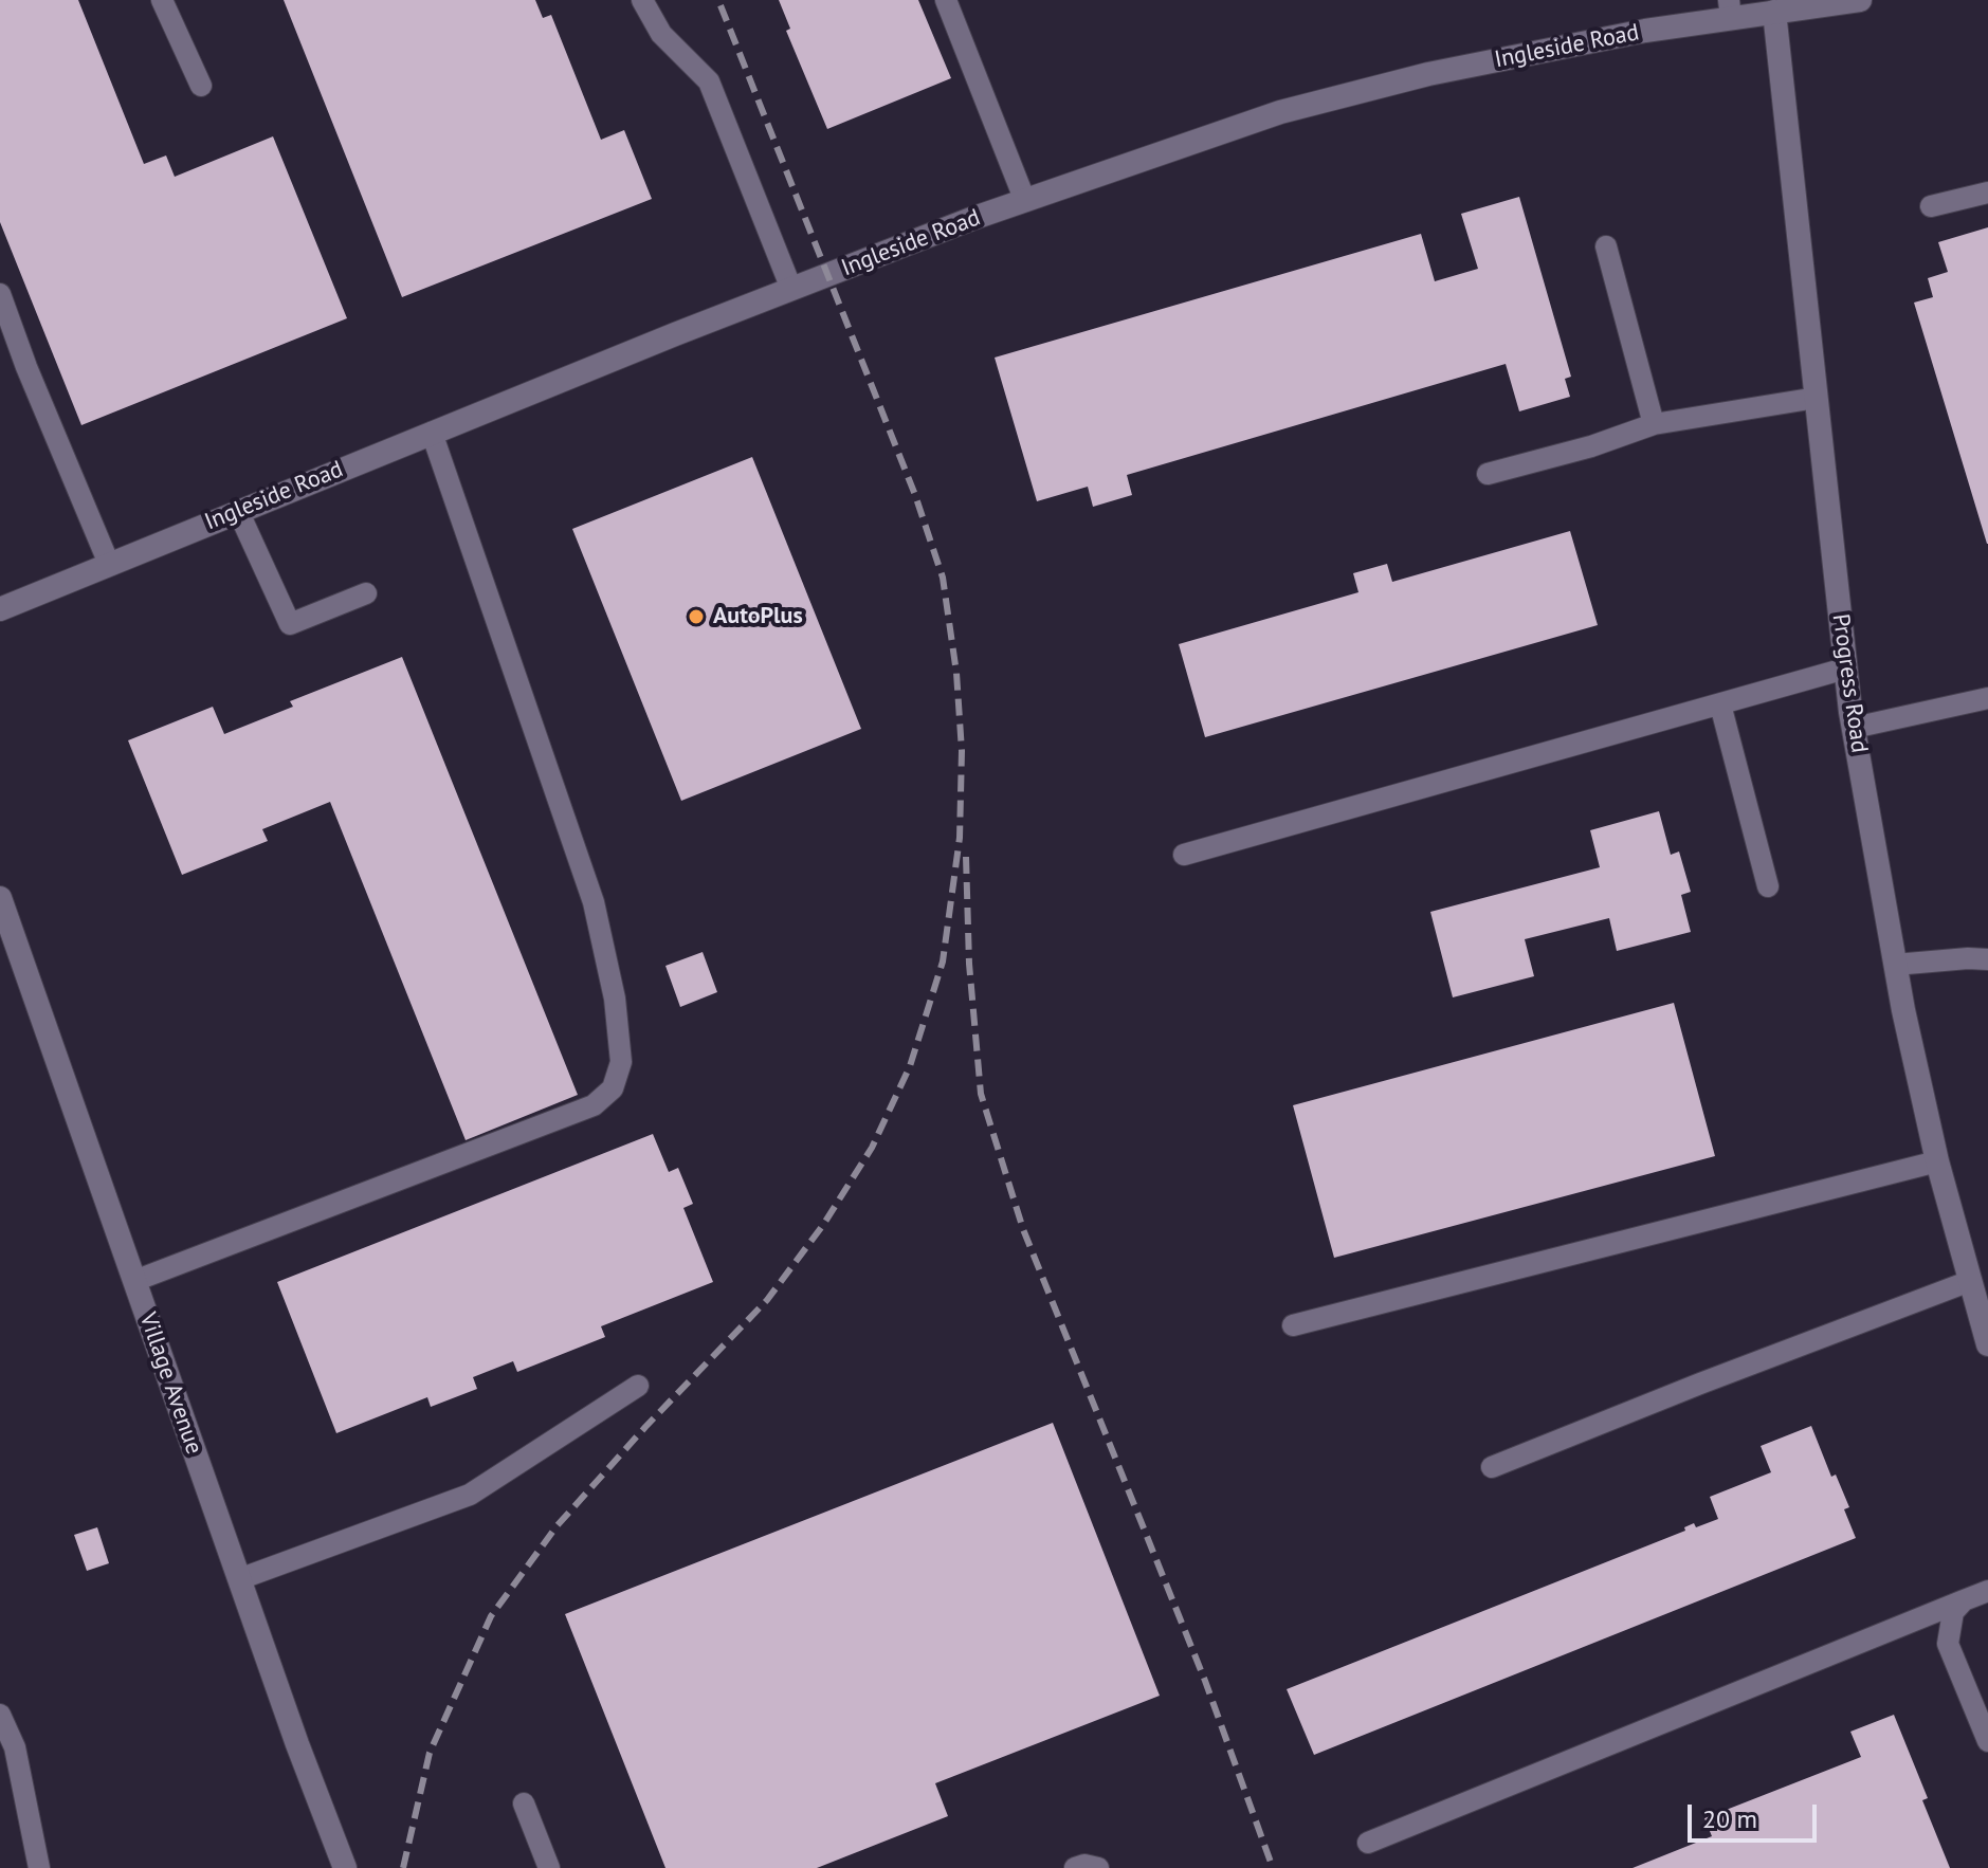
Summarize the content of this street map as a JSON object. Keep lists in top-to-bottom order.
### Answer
{
  "streets": {
    "street": ["Ingleside Road", "Progress Road", "Village Avenue"]
  },
  "crossings": [
    ["Ingleside Road", "Progress Road"]
  ],
  "places": ["AutoPlus"],
  "scale_bar": "20 m"
}
